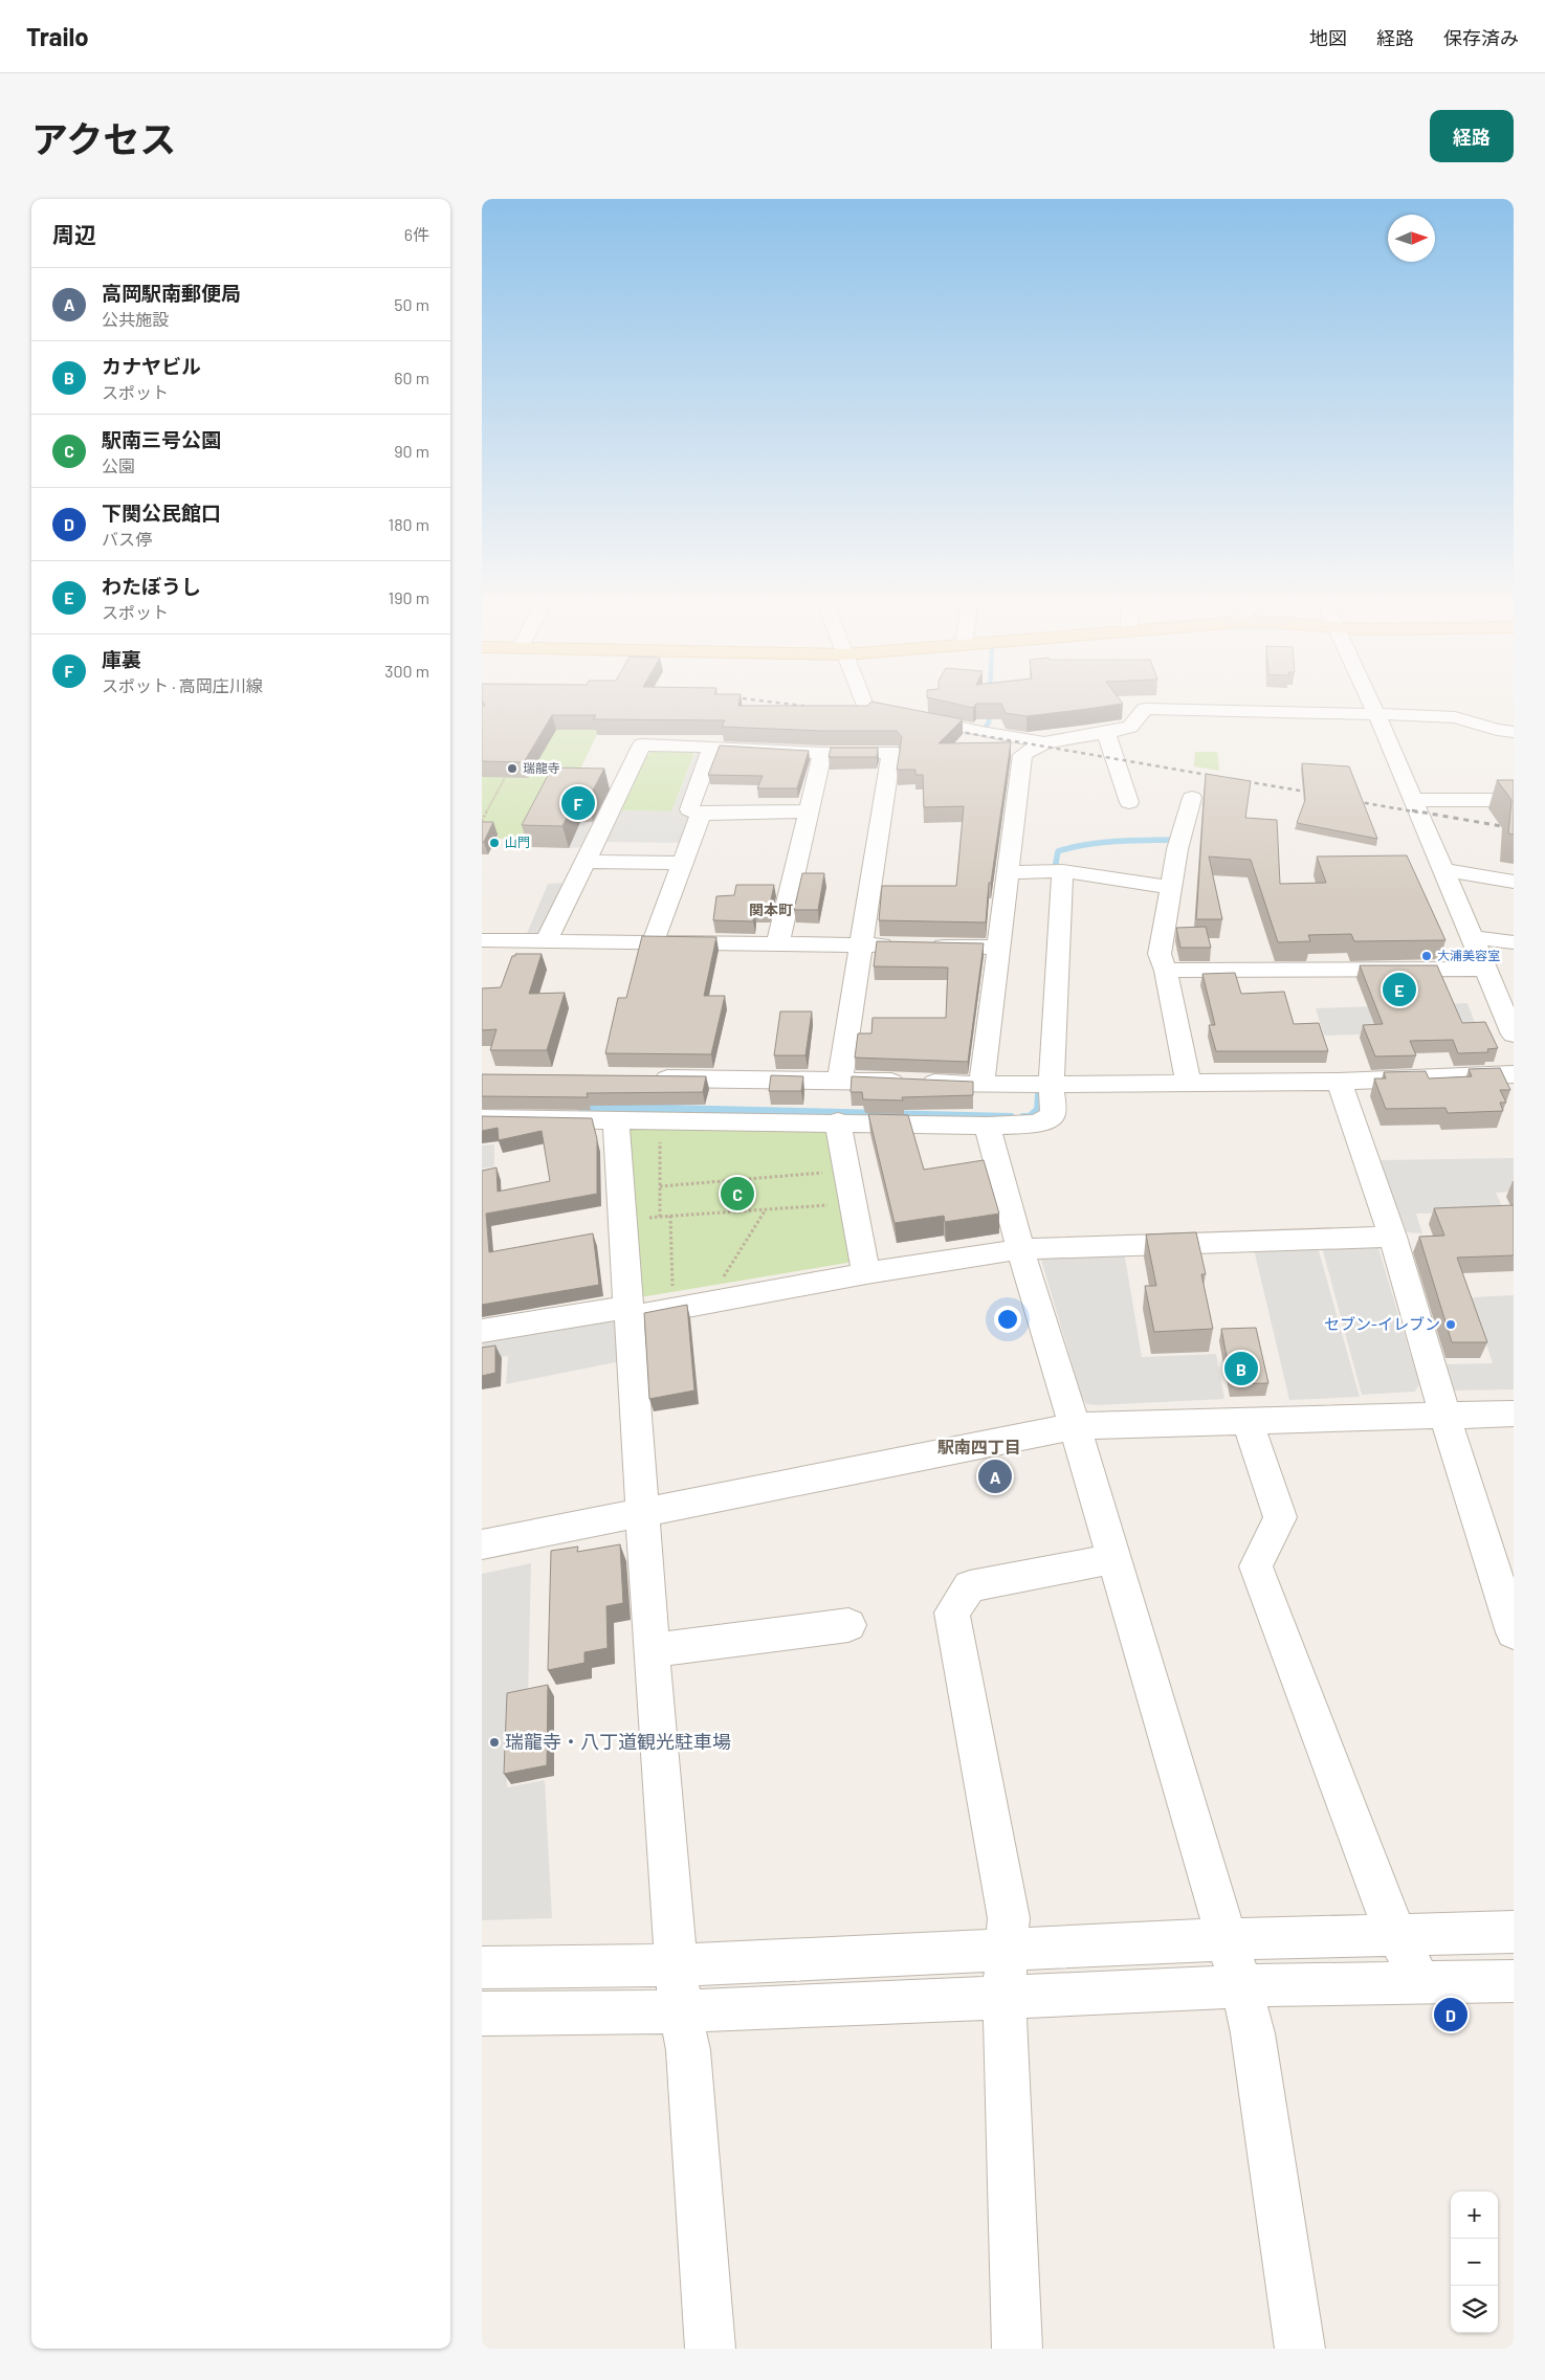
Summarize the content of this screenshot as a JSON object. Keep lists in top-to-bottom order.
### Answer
{
  "districts": ["関本町", "駅南四丁目"],
  "places": [
    "瑞龍寺",
    "山門",
    "大浦美容室",
    "セブン-イレブン",
    "瑞龍寺・八丁道観光駐車場"
  ],
  "north": "right",
  "page": {
    "header": "Trailo",
    "nav": ["地図", "経路", "保存済み"],
    "title": "アクセス",
    "buttons": "経路",
    "heading": ["周辺", "6件"],
    "list": [
      {
        "mark": "A",
        "name": "高岡駅南郵便局",
        "note": "公共施設",
        "value": "50 m"
      },
      {
        "mark": "B",
        "name": "カナヤビル",
        "note": "スポット",
        "value": "60 m"
      },
      {
        "mark": "C",
        "name": "駅南三号公園",
        "note": "公園",
        "value": "90 m"
      },
      {
        "mark": "D",
        "name": "下関公民館口",
        "note": "バス停",
        "value": "180 m"
      },
      {
        "mark": "E",
        "name": "わたぼうし",
        "note": "スポット",
        "value": "190 m"
      },
      {
        "mark": "F",
        "name": "庫裏",
        "note": "スポット · 高岡庄川線",
        "value": "300 m"
      }
    ],
    "pins": [
      "F",
      "E",
      "C",
      "B",
      "A",
      "D"
    ],
    "map_buttons": ["+", "−"]
  }
}
